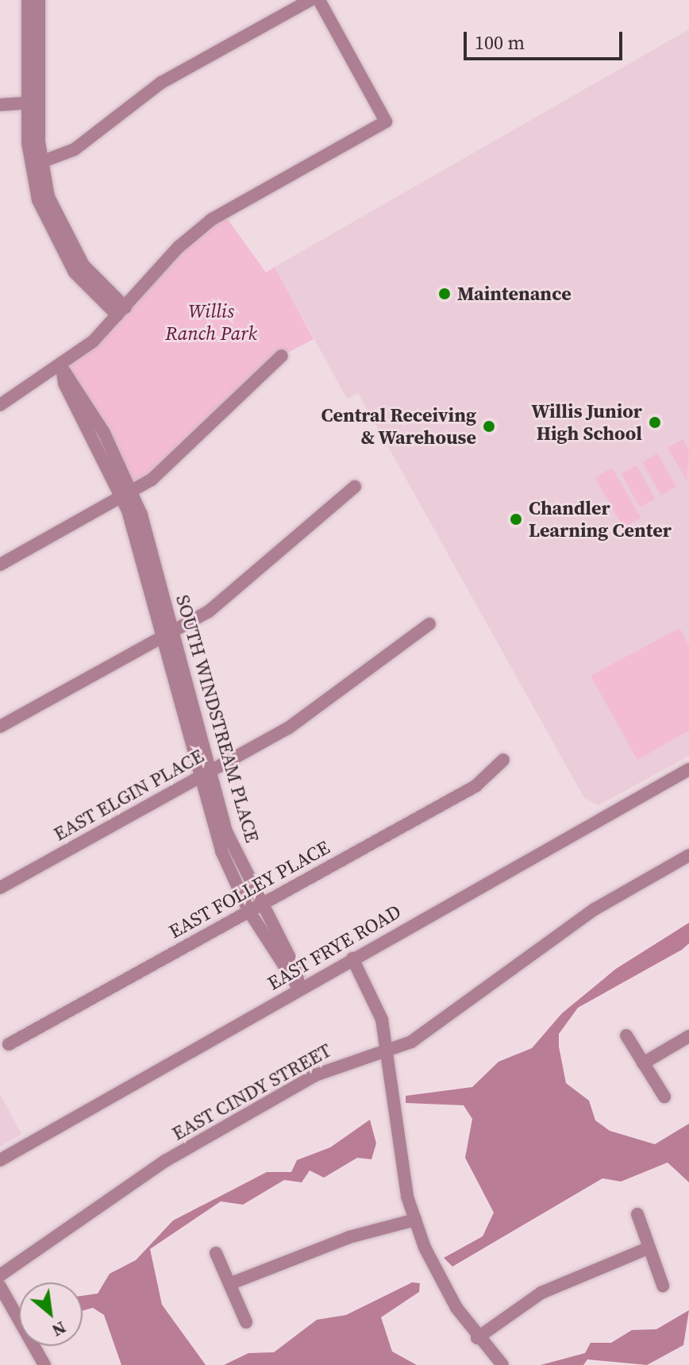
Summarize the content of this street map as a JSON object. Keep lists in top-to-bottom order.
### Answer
{
  "streets": {
    "street": [
      "SOUTH WINDSTREAM PLACE",
      "EAST ELGIN PLACE",
      "EAST FOLLEY PLACE",
      "EAST FRYE ROAD",
      "EAST CINDY STREET"
    ]
  },
  "crossings": [
    ["SOUTH WINDSTREAM PLACE", "EAST ELGIN PLACE"],
    ["SOUTH WINDSTREAM PLACE", "EAST FOLLEY PLACE"],
    ["SOUTH WINDSTREAM PLACE", "EAST FRYE ROAD"]
  ],
  "parks": ["Willis Ranch Park"],
  "places": [
    "Maintenance",
    "Willis Junior High School",
    "Central Receiving & Warehouse",
    "Chandler Learning Center"
  ],
  "scale_bar": "100 m",
  "north": "bottom right"
}
